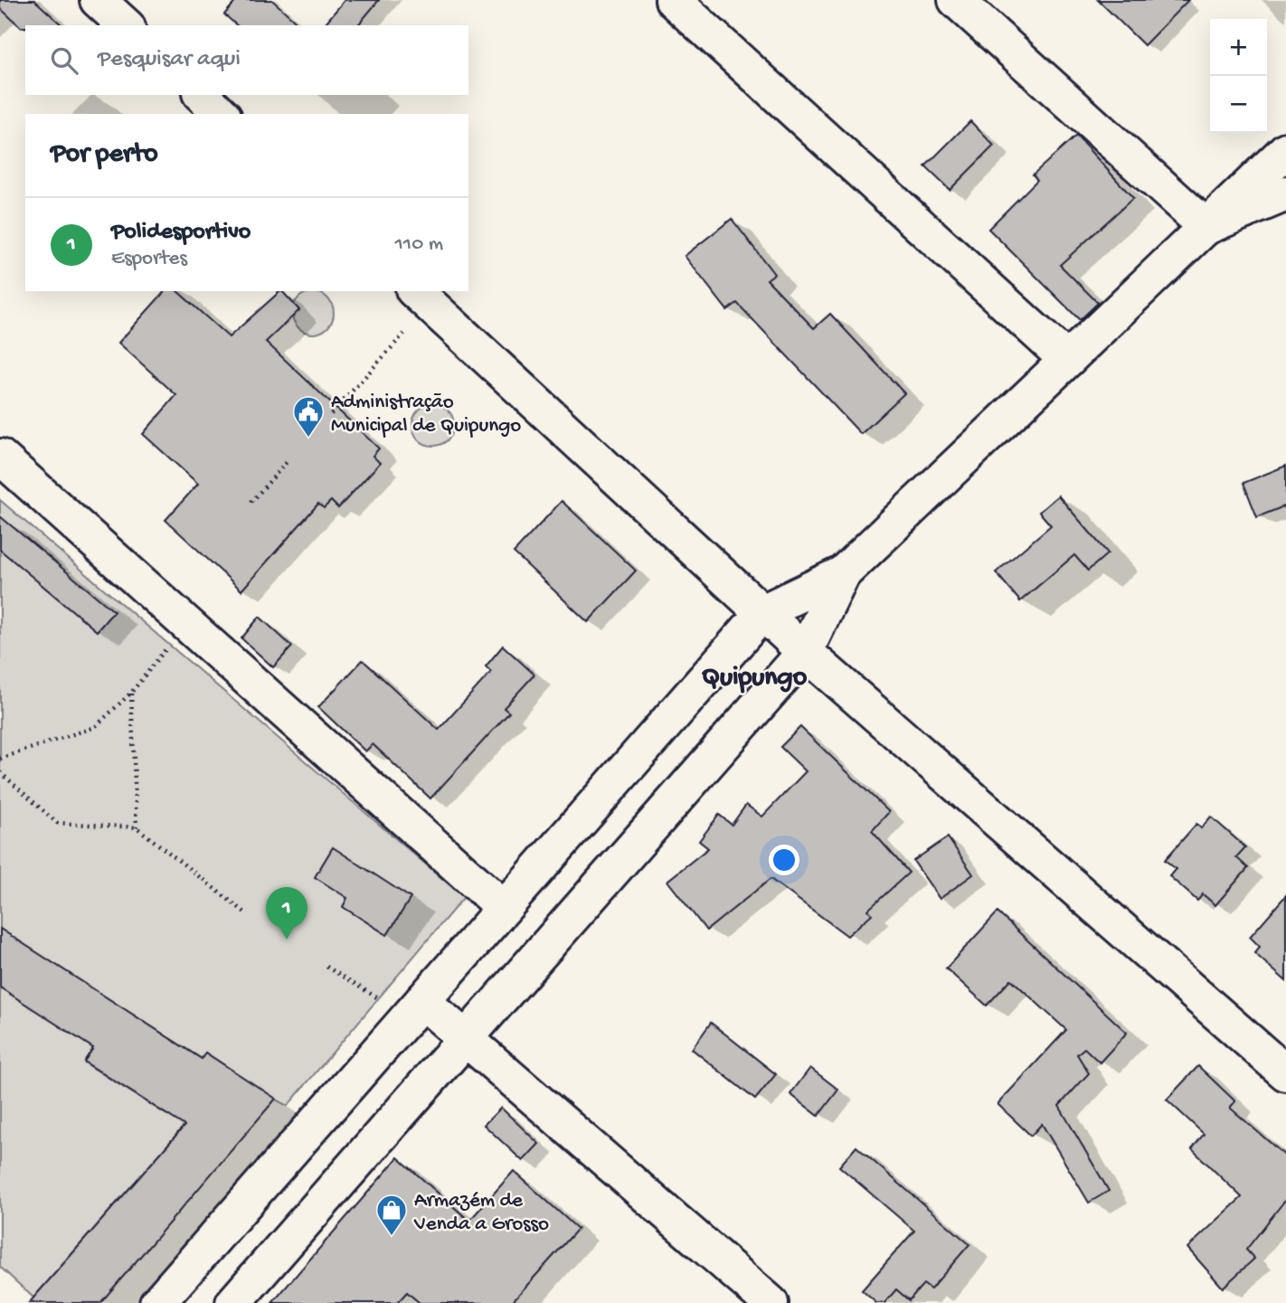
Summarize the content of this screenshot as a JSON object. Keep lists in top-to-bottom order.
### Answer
{
  "districts": ["Quipungo"],
  "places": {
    "public building": ["Administração Municipal de Quipungo"],
    "shop": ["Armazém de Venda a Grosso"]
  },
  "page": {
    "map_buttons": ["+", "−"],
    "search": "Pesquisar aqui",
    "heading": "Por perto",
    "list": [
      {
        "mark": "1",
        "name": "Polidesportivo",
        "note": "Esportes",
        "value": "110 m"
      }
    ],
    "pins": "1"
  }
}
